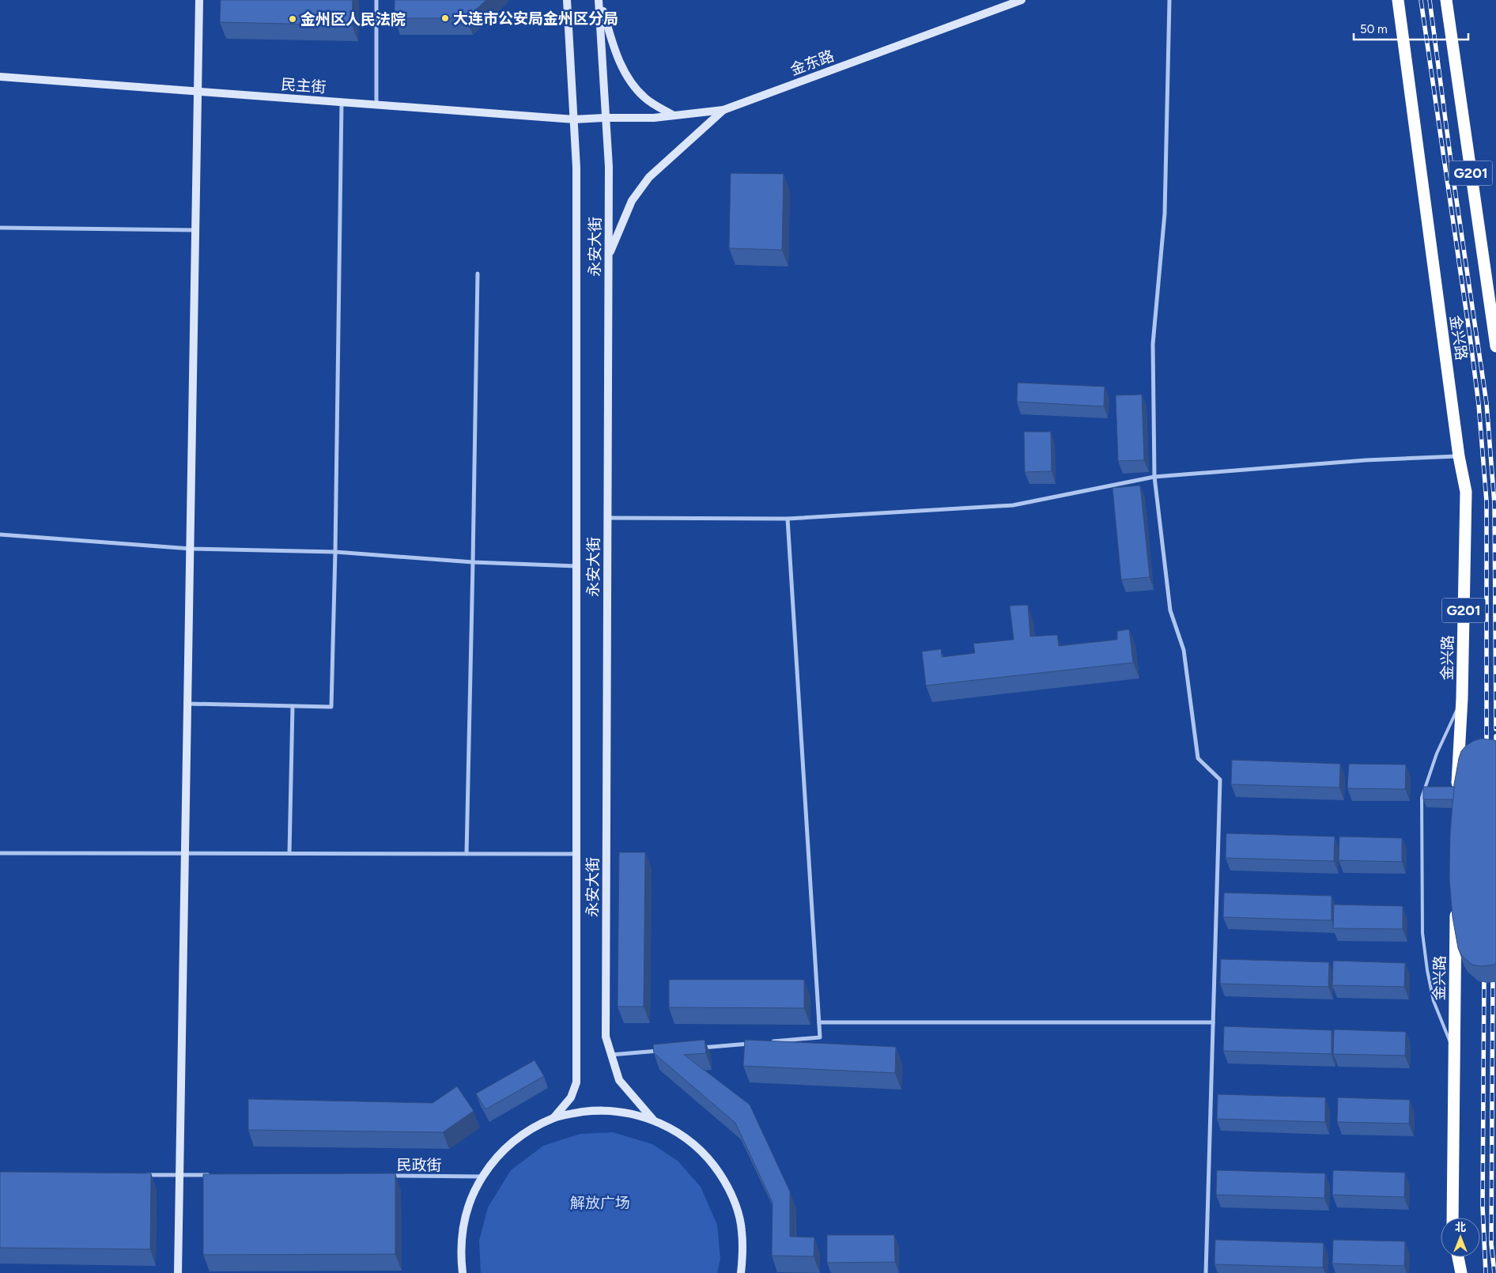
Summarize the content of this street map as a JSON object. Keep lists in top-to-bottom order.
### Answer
{
  "streets": {
    "highway": ["G201", "金兴路"],
    "main road": ["金东路", "民主街", "永安大街"],
    "street": ["民政街"]
  },
  "crossings": [
    ["金东路", "民主街"],
    ["金东路", "永安大街"],
    ["民主街", "永安大街"]
  ],
  "parks": ["解放广场"],
  "places": ["大连市公安局金州区分局", "金州区人民法院"],
  "scale_bar": "50 m",
  "north": "top"
}
